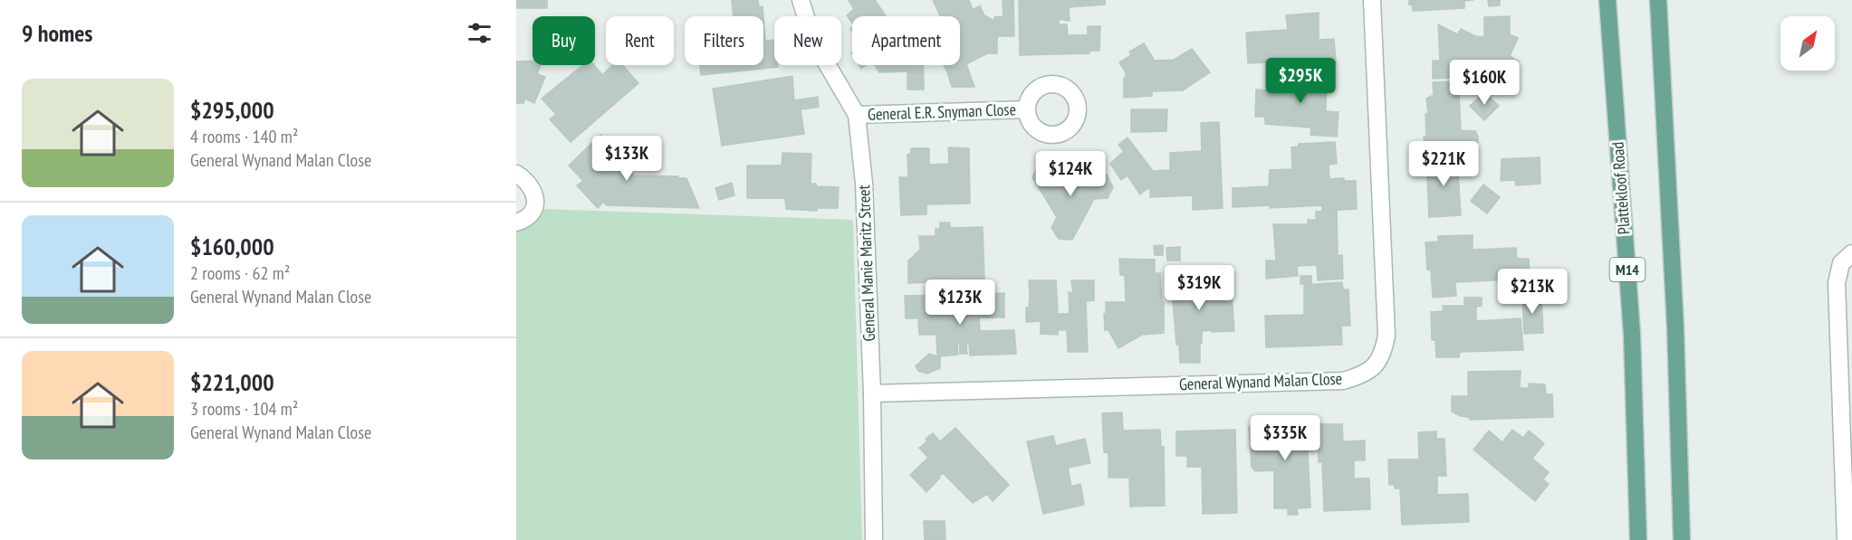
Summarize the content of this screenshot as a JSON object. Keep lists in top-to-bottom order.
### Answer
{
  "streets": {
    "main road": ["Plattekloof Road", "M14"],
    "street": ["General E.R. Snyman Close", "General Manie Maritz Street", "General Wynand Malan Close"]
  },
  "crossings": [
    ["General E.R. Snyman Close", "General Manie Maritz Street"],
    ["General Manie Maritz Street", "General Wynand Malan Close"]
  ],
  "north": "top right",
  "page": {
    "heading": "9 homes",
    "chip": [
      "Buy",
      "Rent",
      "Filters",
      "New",
      "Apartment"
    ],
    "price": [
      "$295K",
      "$160K",
      "$133K",
      "$221K",
      "$124K",
      "$319K",
      "$213K",
      "$123K",
      "$335K"
    ],
    "list": [
      {
        "name": "$295,000",
        "note": "4 rooms · 140 m² · General Wynand Malan Close"
      },
      {
        "name": "$160,000",
        "note": "2 rooms · 62 m² · General Wynand Malan Close"
      },
      {
        "name": "$221,000",
        "note": "3 rooms · 104 m² · General Wynand Malan Close"
      }
    ]
  }
}
